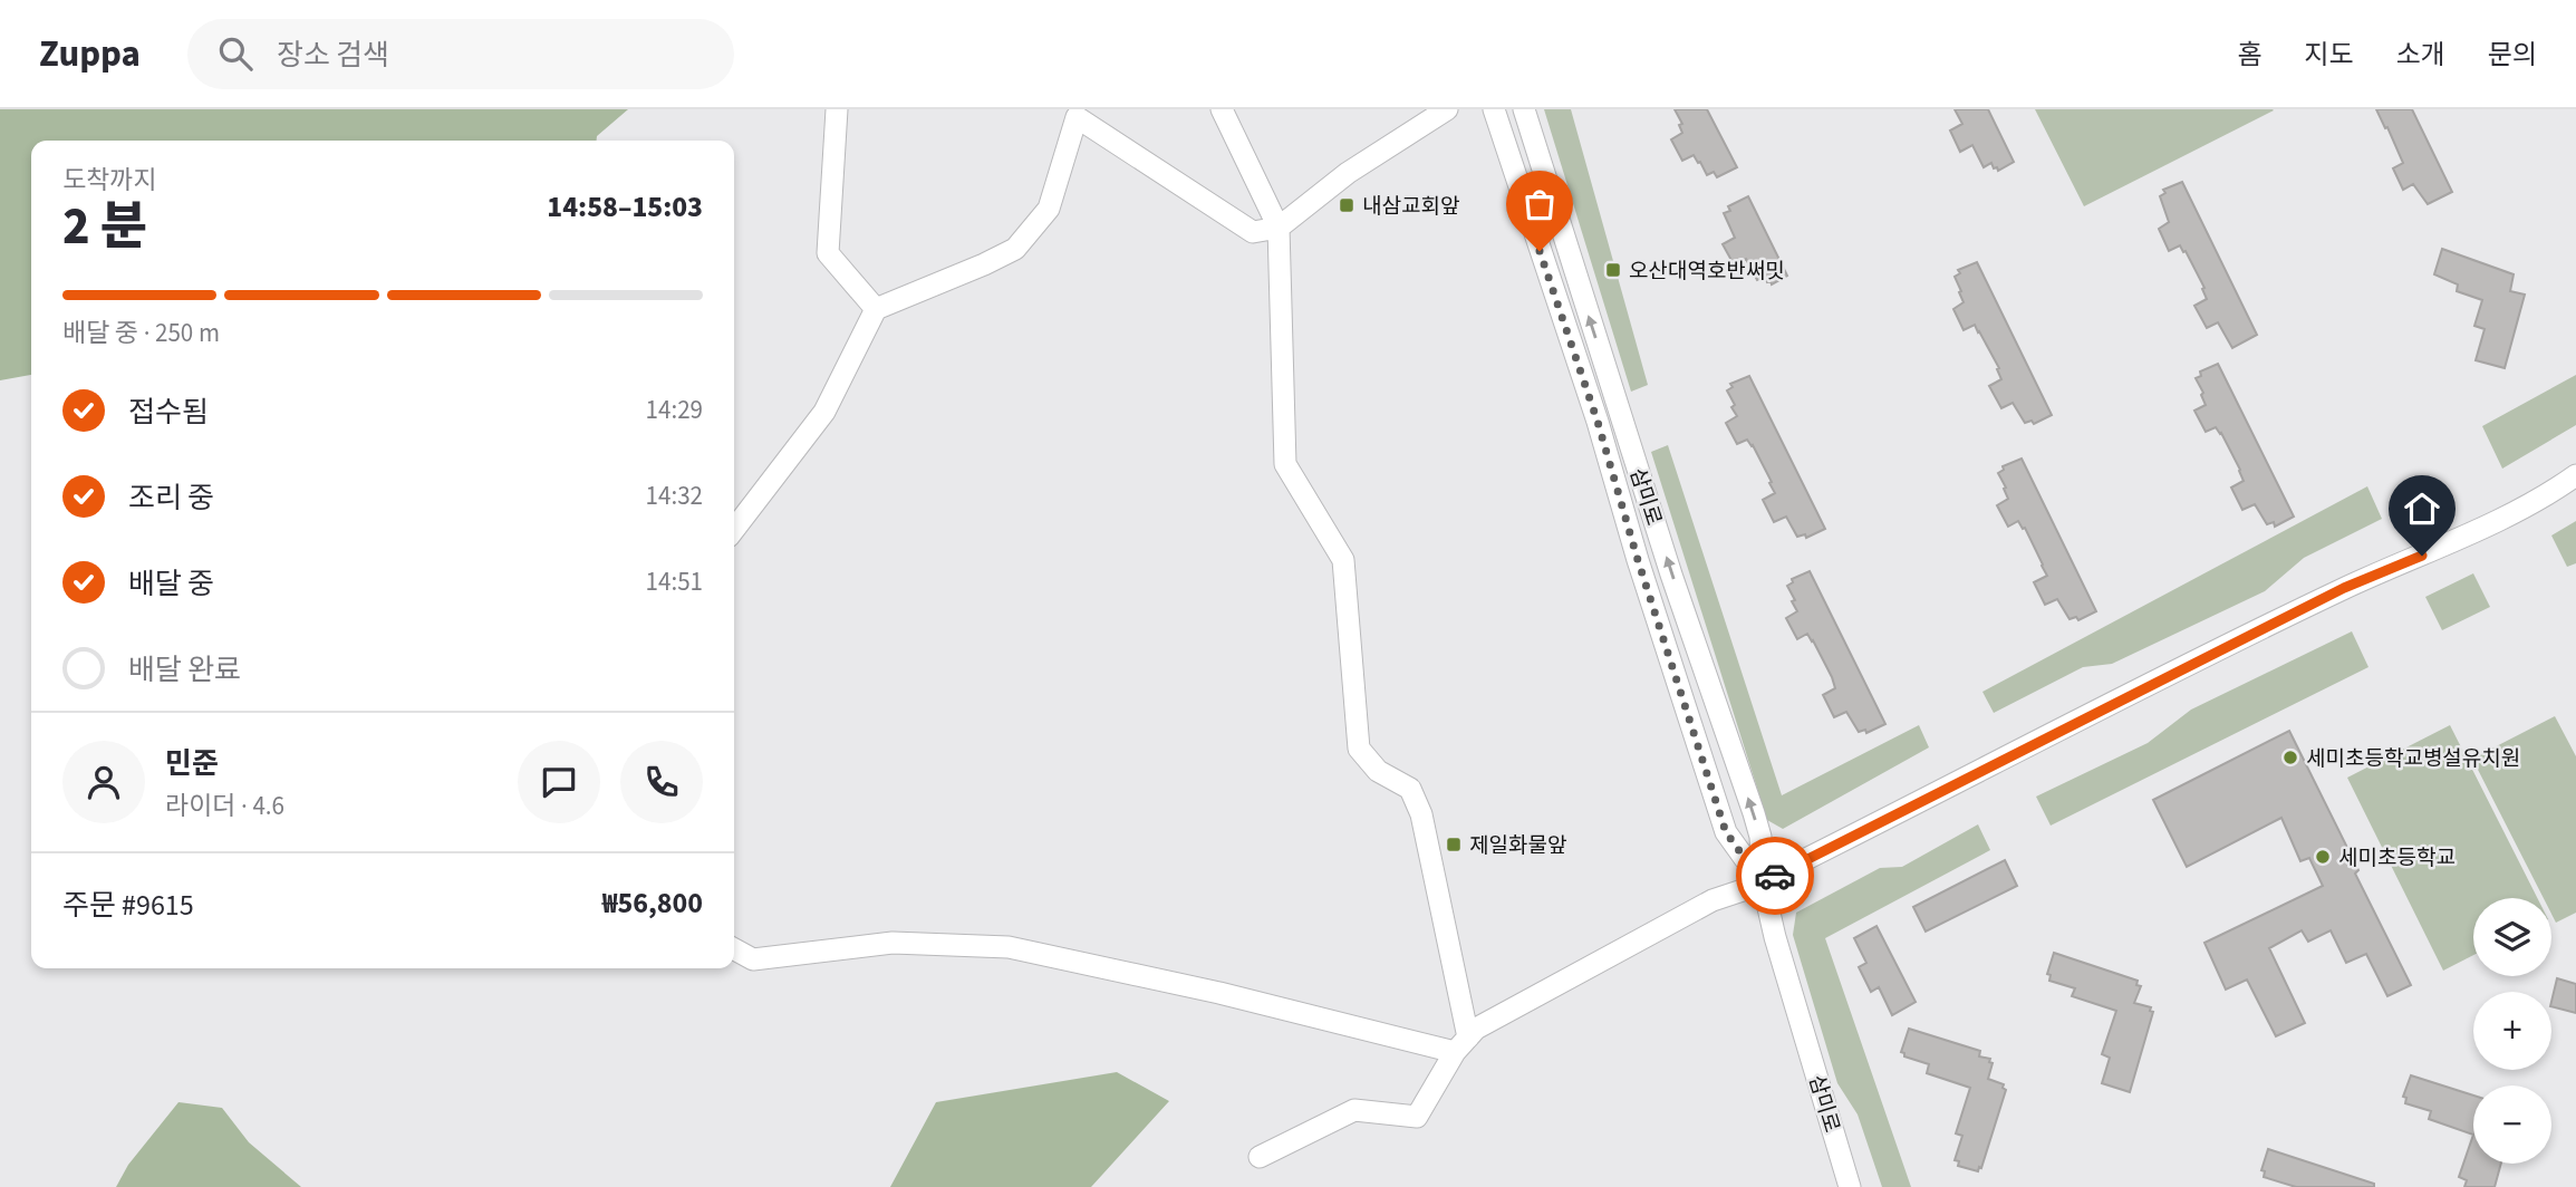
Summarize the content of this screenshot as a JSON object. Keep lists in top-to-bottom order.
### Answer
{
  "streets": {
    "street": ["삼미로"]
  },
  "places": {
    "transit": ["내삼교회앞", "오산대역호반써밋", "제일화물앞"],
    "other": ["세미초등학교병설유치원", "세미초등학교"]
  },
  "page": {
    "header": "Zuppa",
    "search": "장소 검색",
    "nav": [
      "홈",
      "지도",
      "소개",
      "문의"
    ],
    "heading": ["2 분", "도착까지", "14:58–15:03"],
    "panel": [
      "민준",
      "라이더 · 4.6",
      "주문 #9615",
      "₩56,800"
    ],
    "bar": "배달 중 · 250 m",
    "list": [
      ["접수됨", "14:29"],
      ["조리 중", "14:32"],
      ["배달 중", "14:51"],
      "배달 완료"
    ],
    "map_buttons": ["+", "−"]
  }
}
